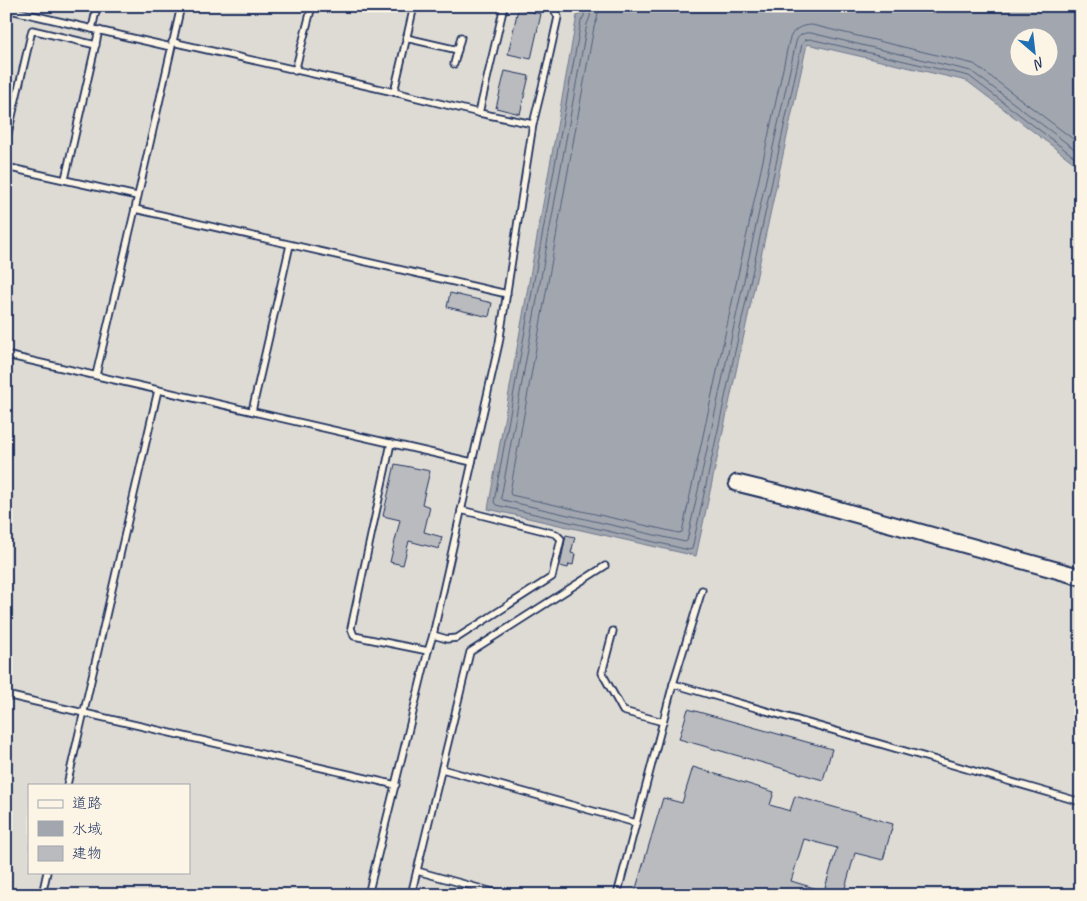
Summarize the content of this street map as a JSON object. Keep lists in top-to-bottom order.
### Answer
{
  "legend": ["道路", "水域", "建物"],
  "north": "bottom right"
}
